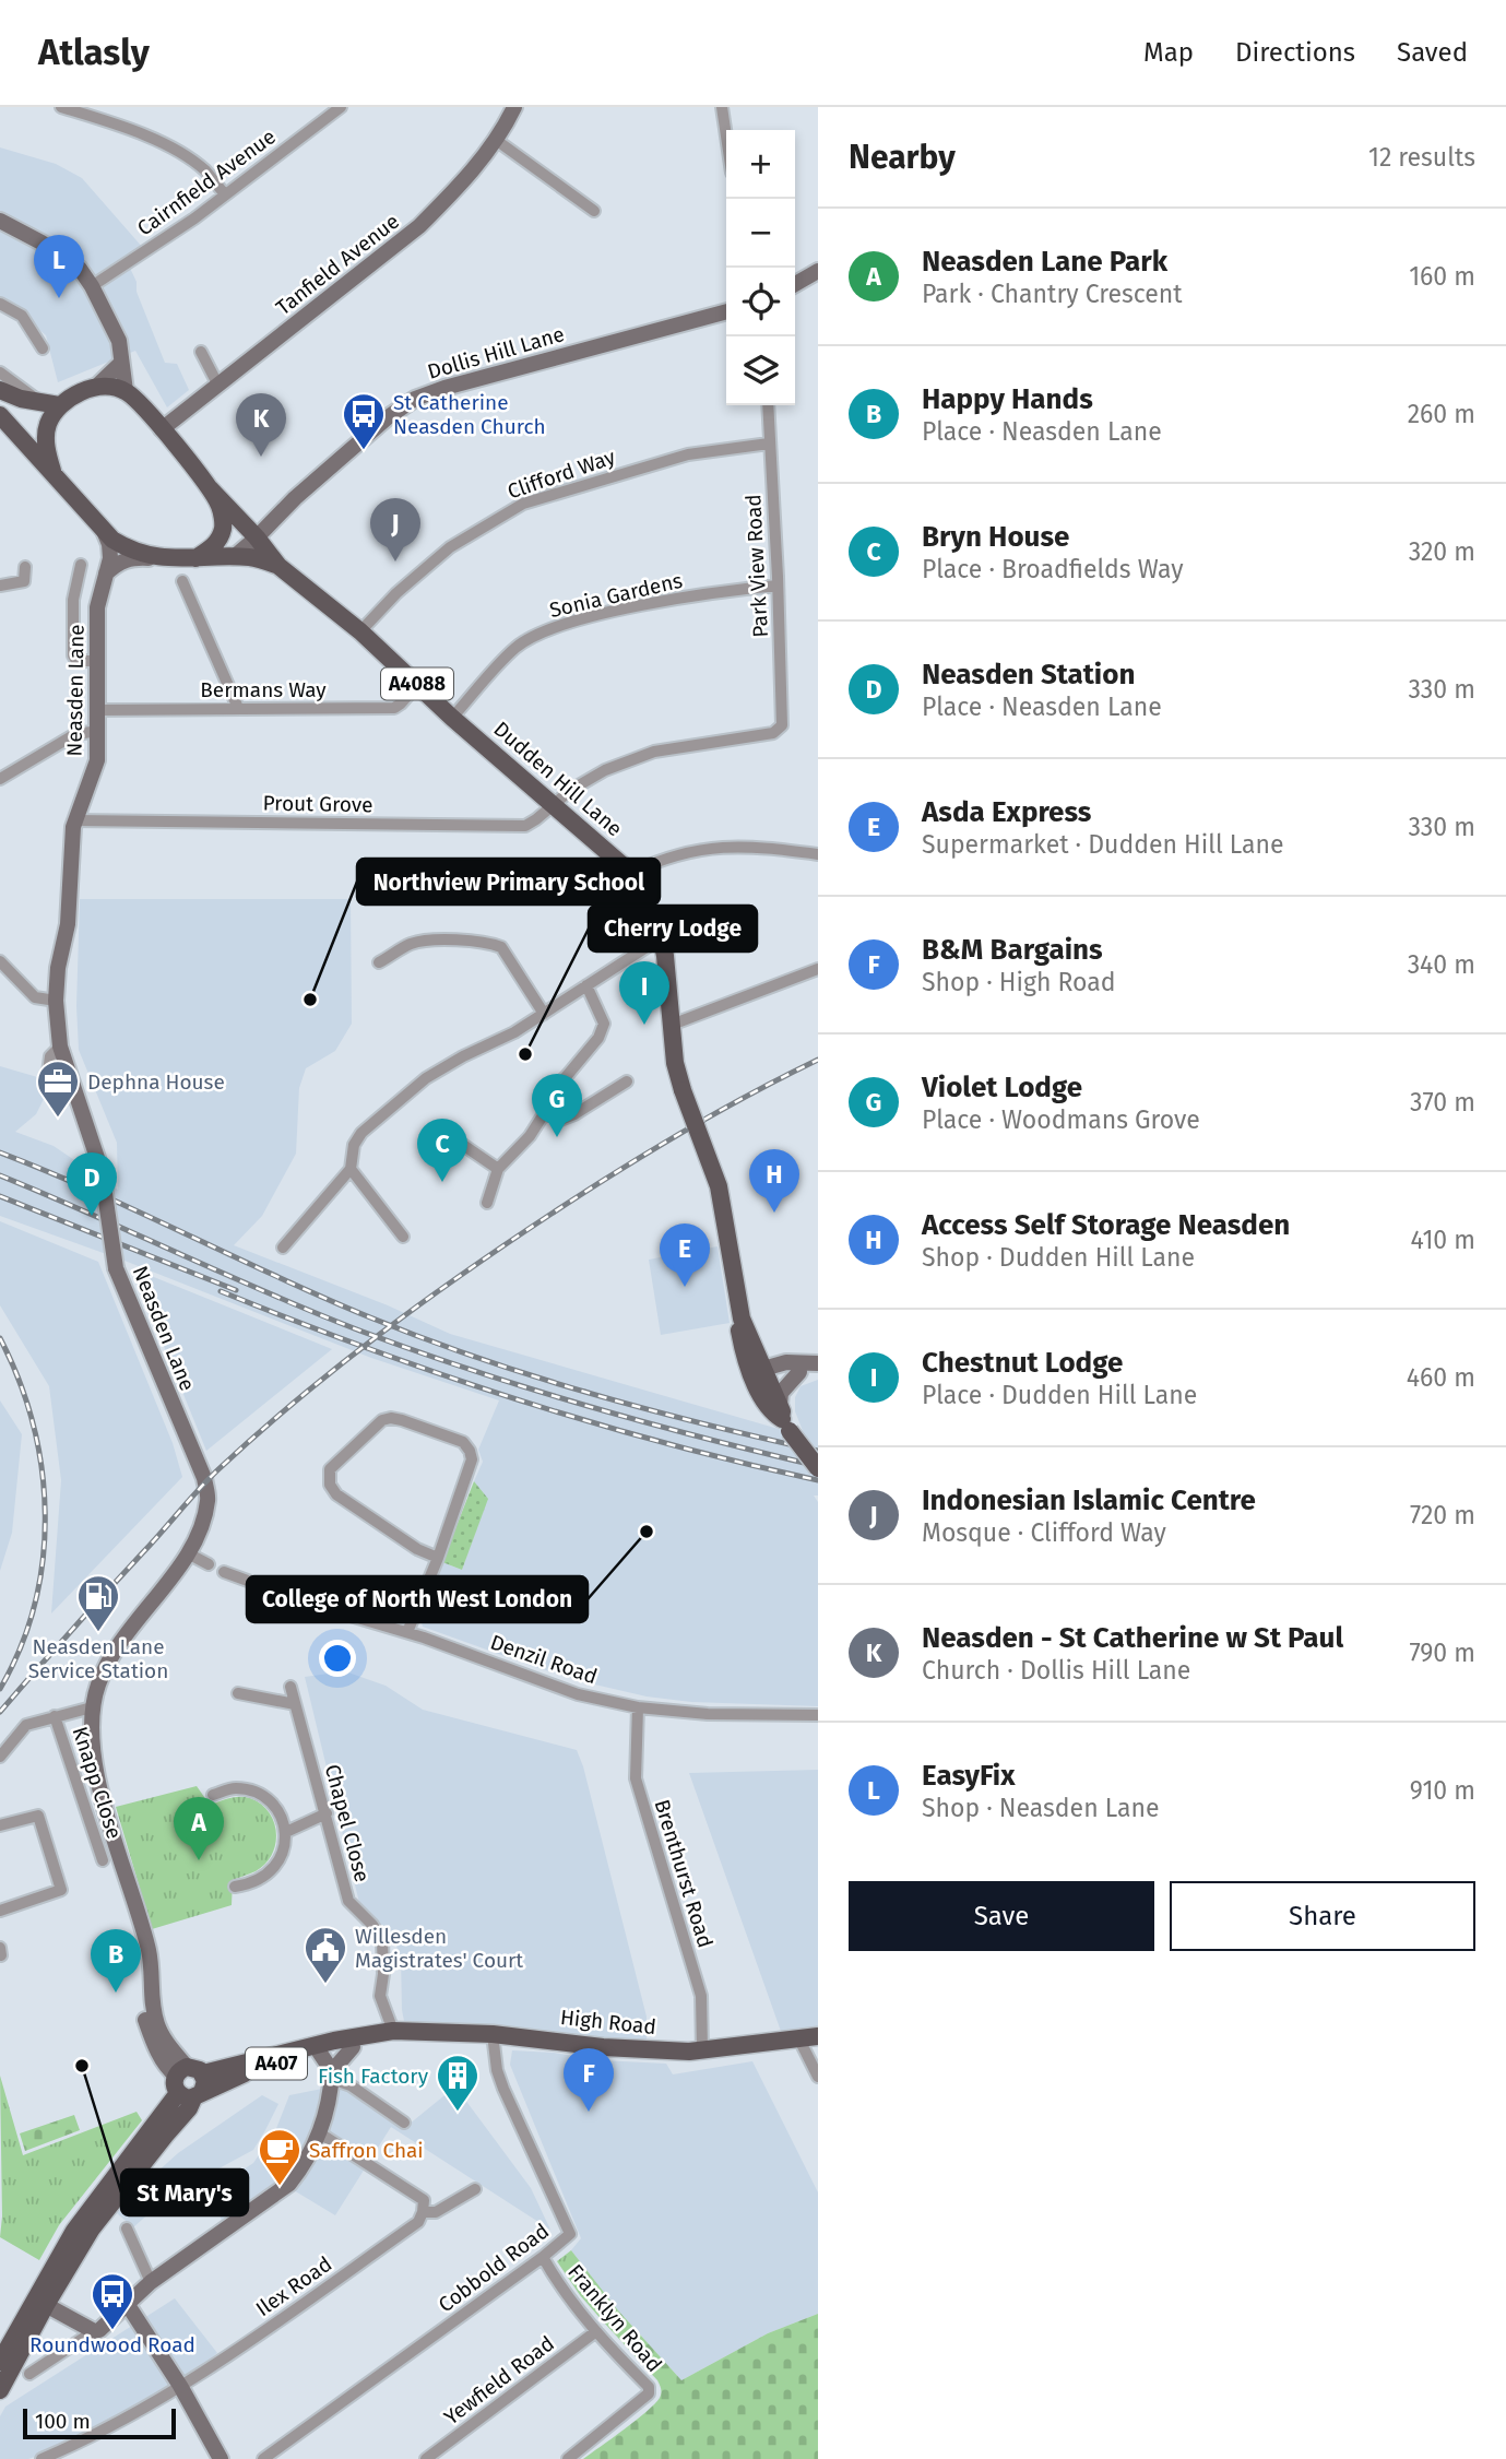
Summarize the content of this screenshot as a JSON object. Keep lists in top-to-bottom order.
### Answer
{
  "streets": {
    "main road": [
      "A4088",
      "Dudden Hill Lane",
      "High Road",
      "A407"
    ],
    "street": [
      "Cairnfield Avenue",
      "Tanfield Avenue",
      "Dollis Hill Lane",
      "Clifford Way",
      "Park View Road",
      "Sonia Gardens",
      "Bermans Way",
      "Neasden Lane",
      "Prout Grove",
      "Denzil Road",
      "Knapp Close",
      "Chapel Close",
      "Brenthurst Road",
      "Cobbold Road",
      "Ilex Road",
      "Franklyn Road",
      "Yewfield Road"
    ]
  },
  "crossings": [
    ["Tanfield Avenue", "A4088"],
    ["Dollis Hill Lane", "Dudden Hill Lane"],
    ["Clifford Way", "Park View Road"],
    ["Clifford Way", "Dudden Hill Lane"],
    ["Park View Road", "Sonia Gardens"],
    ["Park View Road", "Prout Grove"],
    ["Sonia Gardens", "Dudden Hill Lane"],
    ["A4088", "Neasden Lane"],
    ["A4088", "Dudden Hill Lane"],
    ["Bermans Way", "Neasden Lane"],
    ["Bermans Way", "Dudden Hill Lane"],
    ["Neasden Lane", "Prout Grove"],
    ["Neasden Lane", "High Road"],
    ["Dudden Hill Lane", "Prout Grove"],
    ["Denzil Road", "Brenthurst Road"],
    ["Chapel Close", "High Road"],
    ["Brenthurst Road", "High Road"],
    ["High Road", "Cobbold Road"],
    ["Cobbold Road", "Franklyn Road"],
    ["Franklyn Road", "Yewfield Road"]
  ],
  "places": {
    "bus stop": ["St Catherine Neasden Church", "Roundwood Road"],
    "other": [
      "Northview Primary School",
      "Cherry Lodge",
      "College of North West London",
      "St Mary's"
    ],
    "office": ["Dephna House"],
    "fuel station": ["Neasden Lane Service Station"],
    "public building": ["Willesden Magistrates' Court"],
    "building": ["Fish Factory"],
    "cafe": ["Saffron Chai"]
  },
  "scale_bar": "100 m",
  "page": {
    "header": "Atlasly",
    "nav": ["Map", "Directions", "Saved"],
    "heading": ["Nearby", "12 results"],
    "map_buttons": ["+", "−"],
    "list": [
      {
        "mark": "A",
        "name": "Neasden Lane Park",
        "note": "Park · Chantry Crescent",
        "value": "160 m"
      },
      {
        "mark": "B",
        "name": "Happy Hands",
        "note": "Place · Neasden Lane",
        "value": "260 m"
      },
      {
        "mark": "C",
        "name": "Bryn House",
        "note": "Place · Broadfields Way",
        "value": "320 m"
      },
      {
        "mark": "D",
        "name": "Neasden Station",
        "note": "Place · Neasden Lane",
        "value": "330 m"
      },
      {
        "mark": "E",
        "name": "Asda Express",
        "note": "Supermarket · Dudden Hill Lane",
        "value": "330 m"
      },
      {
        "mark": "F",
        "name": "B&M Bargains",
        "note": "Shop · High Road",
        "value": "340 m"
      },
      {
        "mark": "G",
        "name": "Violet Lodge",
        "note": "Place · Woodmans Grove",
        "value": "370 m"
      },
      {
        "mark": "H",
        "name": "Access Self Storage Neasden",
        "note": "Shop · Dudden Hill Lane",
        "value": "410 m"
      },
      {
        "mark": "I",
        "name": "Chestnut Lodge",
        "note": "Place · Dudden Hill Lane",
        "value": "460 m"
      },
      {
        "mark": "J",
        "name": "Indonesian Islamic Centre",
        "note": "Mosque · Clifford Way",
        "value": "720 m"
      },
      {
        "mark": "K",
        "name": "Neasden - St Catherine w St Paul",
        "note": "Church · Dollis Hill Lane",
        "value": "790 m"
      },
      {
        "mark": "L",
        "name": "EasyFix",
        "note": "Shop · Neasden Lane",
        "value": "910 m"
      }
    ],
    "pins": [
      "L",
      "K",
      "J",
      "I",
      "G",
      "C",
      "H",
      "D",
      "E",
      "A",
      "B",
      "F"
    ],
    "buttons": ["Save", "Share"],
    "scale": "100 m"
  }
}
